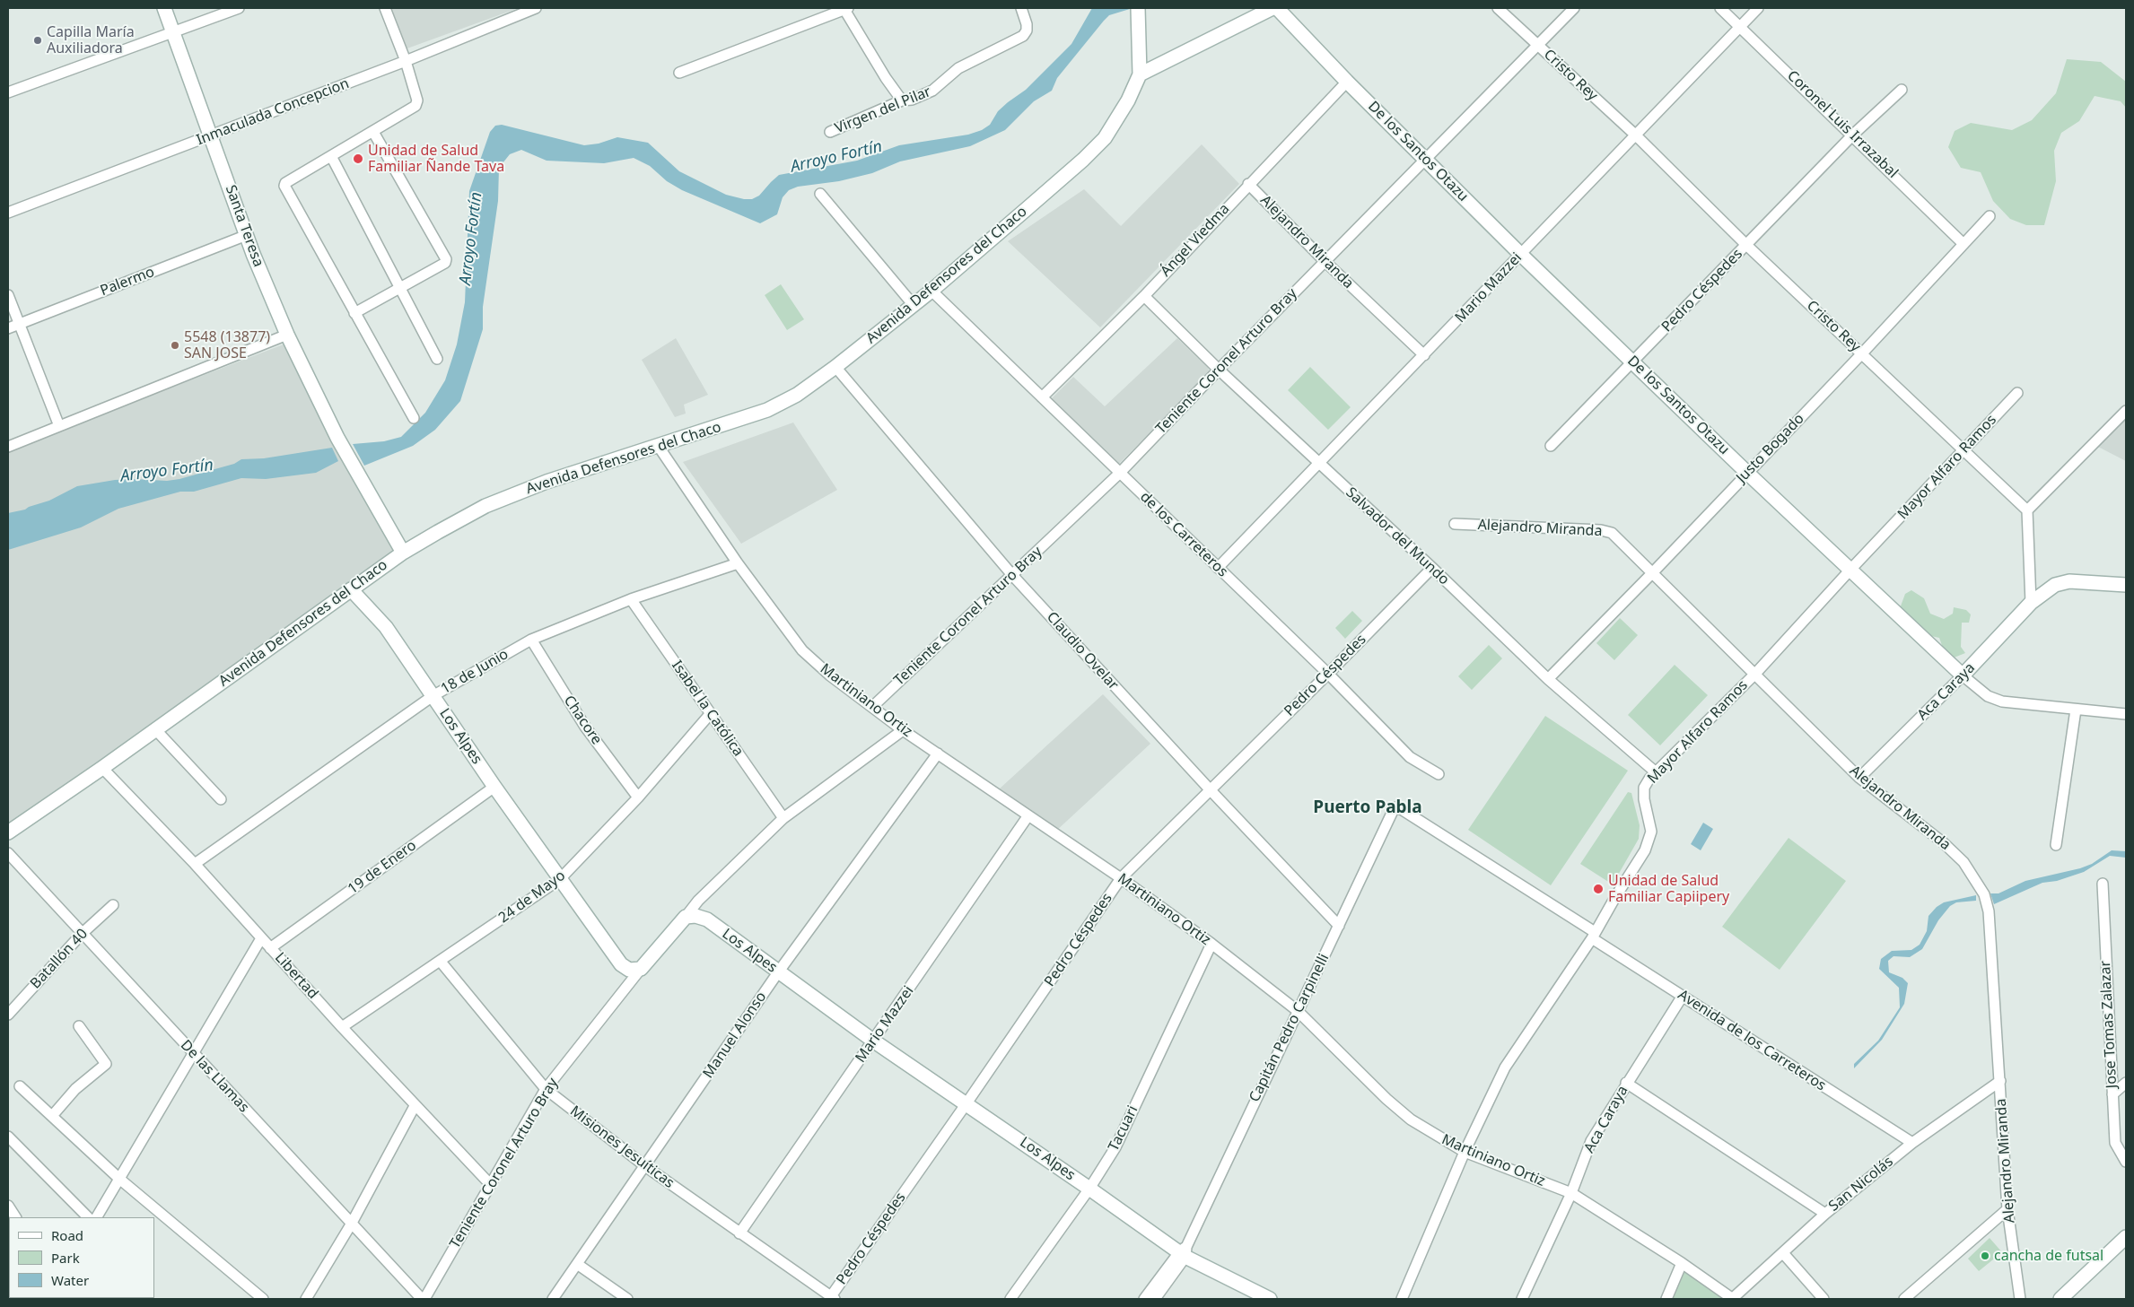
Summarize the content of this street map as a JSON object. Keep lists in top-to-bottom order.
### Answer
{
  "streets": {
    "street": [
      "Cristo Rey",
      "Virgen del Pilar",
      "Inmaculada Concepcion",
      "Coronel Luis Irrazabal",
      "De los Santos Otazu",
      "Santa Teresa",
      "Ángel Viedma",
      "Alejandro Miranda",
      "Avenida Defensores del Chaco",
      "Palermo",
      "Mario Mazzei",
      "Pedro Céspedes",
      "Teniente Coronel Arturo Bray",
      "Justo Bogado",
      "Mayor Alfaro Ramos",
      "de los Carreteros",
      "Salvador del Mundo",
      "Claudio Ovelar",
      "18 de Junio",
      "Aca Caraya",
      "Martiniano Ortiz",
      "Isabel la Católica",
      "Chacore",
      "Los Alpes",
      "19 de Enero",
      "24 de Mayo",
      "Batallón 40",
      "Libertad",
      "Jose Tomas Zalazar",
      "Capitán Pedro Carpinelli",
      "Manuel Alonso",
      "Avenida de los Carreteros",
      "De las Llamas",
      "Tacuari",
      "Misiones Jesuíticas",
      "San Nicolás"
    ]
  },
  "crossings": [
    ["Cristo Rey", "Mario Mazzei"],
    ["Cristo Rey", "Pedro Céspedes"],
    ["Cristo Rey", "Teniente Coronel Arturo Bray"],
    ["Cristo Rey", "Justo Bogado"],
    ["Cristo Rey", "Mayor Alfaro Ramos"],
    ["Inmaculada Concepcion", "Santa Teresa"],
    ["Coronel Luis Irrazabal", "Mario Mazzei"],
    ["Coronel Luis Irrazabal", "Pedro Céspedes"],
    ["Coronel Luis Irrazabal", "Justo Bogado"],
    ["De los Santos Otazu", "Ángel Viedma"],
    ["De los Santos Otazu", "Mario Mazzei"],
    ["De los Santos Otazu", "Pedro Céspedes"],
    ["De los Santos Otazu", "Teniente Coronel Arturo Bray"],
    ["De los Santos Otazu", "Justo Bogado"],
    ["De los Santos Otazu", "Mayor Alfaro Ramos"],
    ["De los Santos Otazu", "Aca Caraya"],
    ["Santa Teresa", "Avenida Defensores del Chaco"],
    ["Santa Teresa", "Palermo"],
    ["Ángel Viedma", "Alejandro Miranda"],
    ["Ángel Viedma", "de los Carreteros"],
    ["Ángel Viedma", "Salvador del Mundo"],
    ["Alejandro Miranda", "Mario Mazzei"],
    ["Alejandro Miranda", "Teniente Coronel Arturo Bray"],
    ["Alejandro Miranda", "Justo Bogado"],
    ["Alejandro Miranda", "Mayor Alfaro Ramos"],
    ["Alejandro Miranda", "Aca Caraya"],
    ["Alejandro Miranda", "San Nicolás"],
    ["Avenida Defensores del Chaco", "de los Carreteros"],
    ["Avenida Defensores del Chaco", "Claudio Ovelar"],
    ["Avenida Defensores del Chaco", "Martiniano Ortiz"],
    ["Avenida Defensores del Chaco", "Los Alpes"],
    ["Avenida Defensores del Chaco", "Libertad"],
    ["Mario Mazzei", "de los Carreteros"],
    ["Mario Mazzei", "Salvador del Mundo"],
    ["Mario Mazzei", "Martiniano Ortiz"],
    ["Mario Mazzei", "Los Alpes"],
    ["Mario Mazzei", "Misiones Jesuíticas"],
    ["Pedro Céspedes", "de los Carreteros"],
    ["Pedro Céspedes", "Salvador del Mundo"],
    ["Pedro Céspedes", "Claudio Ovelar"],
    ["Pedro Céspedes", "Martiniano Ortiz"],
    ["Pedro Céspedes", "Los Alpes"],
    ["Pedro Céspedes", "Misiones Jesuíticas"],
    ["Teniente Coronel Arturo Bray", "de los Carreteros"],
    ["Teniente Coronel Arturo Bray", "Salvador del Mundo"],
    ["Teniente Coronel Arturo Bray", "Claudio Ovelar"],
    ["Teniente Coronel Arturo Bray", "Martiniano Ortiz"],
    ["Teniente Coronel Arturo Bray", "Los Alpes"],
    ["Teniente Coronel Arturo Bray", "Libertad"],
    ["Teniente Coronel Arturo Bray", "De las Llamas"],
    ["Teniente Coronel Arturo Bray", "Misiones Jesuíticas"],
    ["Justo Bogado", "Salvador del Mundo"],
    ["Mayor Alfaro Ramos", "Salvador del Mundo"],
    ["Mayor Alfaro Ramos", "Martiniano Ortiz"],
    ["Mayor Alfaro Ramos", "Avenida de los Carreteros"],
    ["Claudio Ovelar", "Capitán Pedro Carpinelli"],
    ["18 de Junio", "Martiniano Ortiz"],
    ["18 de Junio", "Isabel la Católica"],
    ["18 de Junio", "Chacore"],
    ["18 de Junio", "Los Alpes"],
    ["18 de Junio", "Libertad"],
    ["Aca Caraya", "Martiniano Ortiz"],
    ["Aca Caraya", "Avenida de los Carreteros"],
    ["Martiniano Ortiz", "Capitán Pedro Carpinelli"],
    ["Martiniano Ortiz", "Manuel Alonso"],
    ["Martiniano Ortiz", "Tacuari"],
    ["Martiniano Ortiz", "San Nicolás"],
    ["Isabel la Católica", "24 de Mayo"],
    ["Chacore", "24 de Mayo"],
    ["Los Alpes", "19 de Enero"],
    ["Los Alpes", "24 de Mayo"],
    ["Los Alpes", "Capitán Pedro Carpinelli"],
    ["Los Alpes", "Manuel Alonso"],
    ["Los Alpes", "Tacuari"],
    ["19 de Enero", "Libertad"],
    ["24 de Mayo", "Libertad"],
    ["24 de Mayo", "Misiones Jesuíticas"],
    ["Batallón 40", "De las Llamas"],
    ["Capitán Pedro Carpinelli", "Avenida de los Carreteros"],
    ["Manuel Alonso", "Misiones Jesuíticas"],
    ["Avenida de los Carreteros", "San Nicolás"]
  ],
  "districts": ["Puerto Pabla"],
  "water": ["Arroyo Fortín"],
  "places": [
    "Capilla María Auxiliadora",
    "Unidad de Salud Familiar Ñande Tava",
    "5548 (13877) SAN JOSE",
    "Unidad de Salud Familiar Capiipery",
    "cancha de futsal"
  ],
  "legend": ["Road", "Park", "Water"]
}
